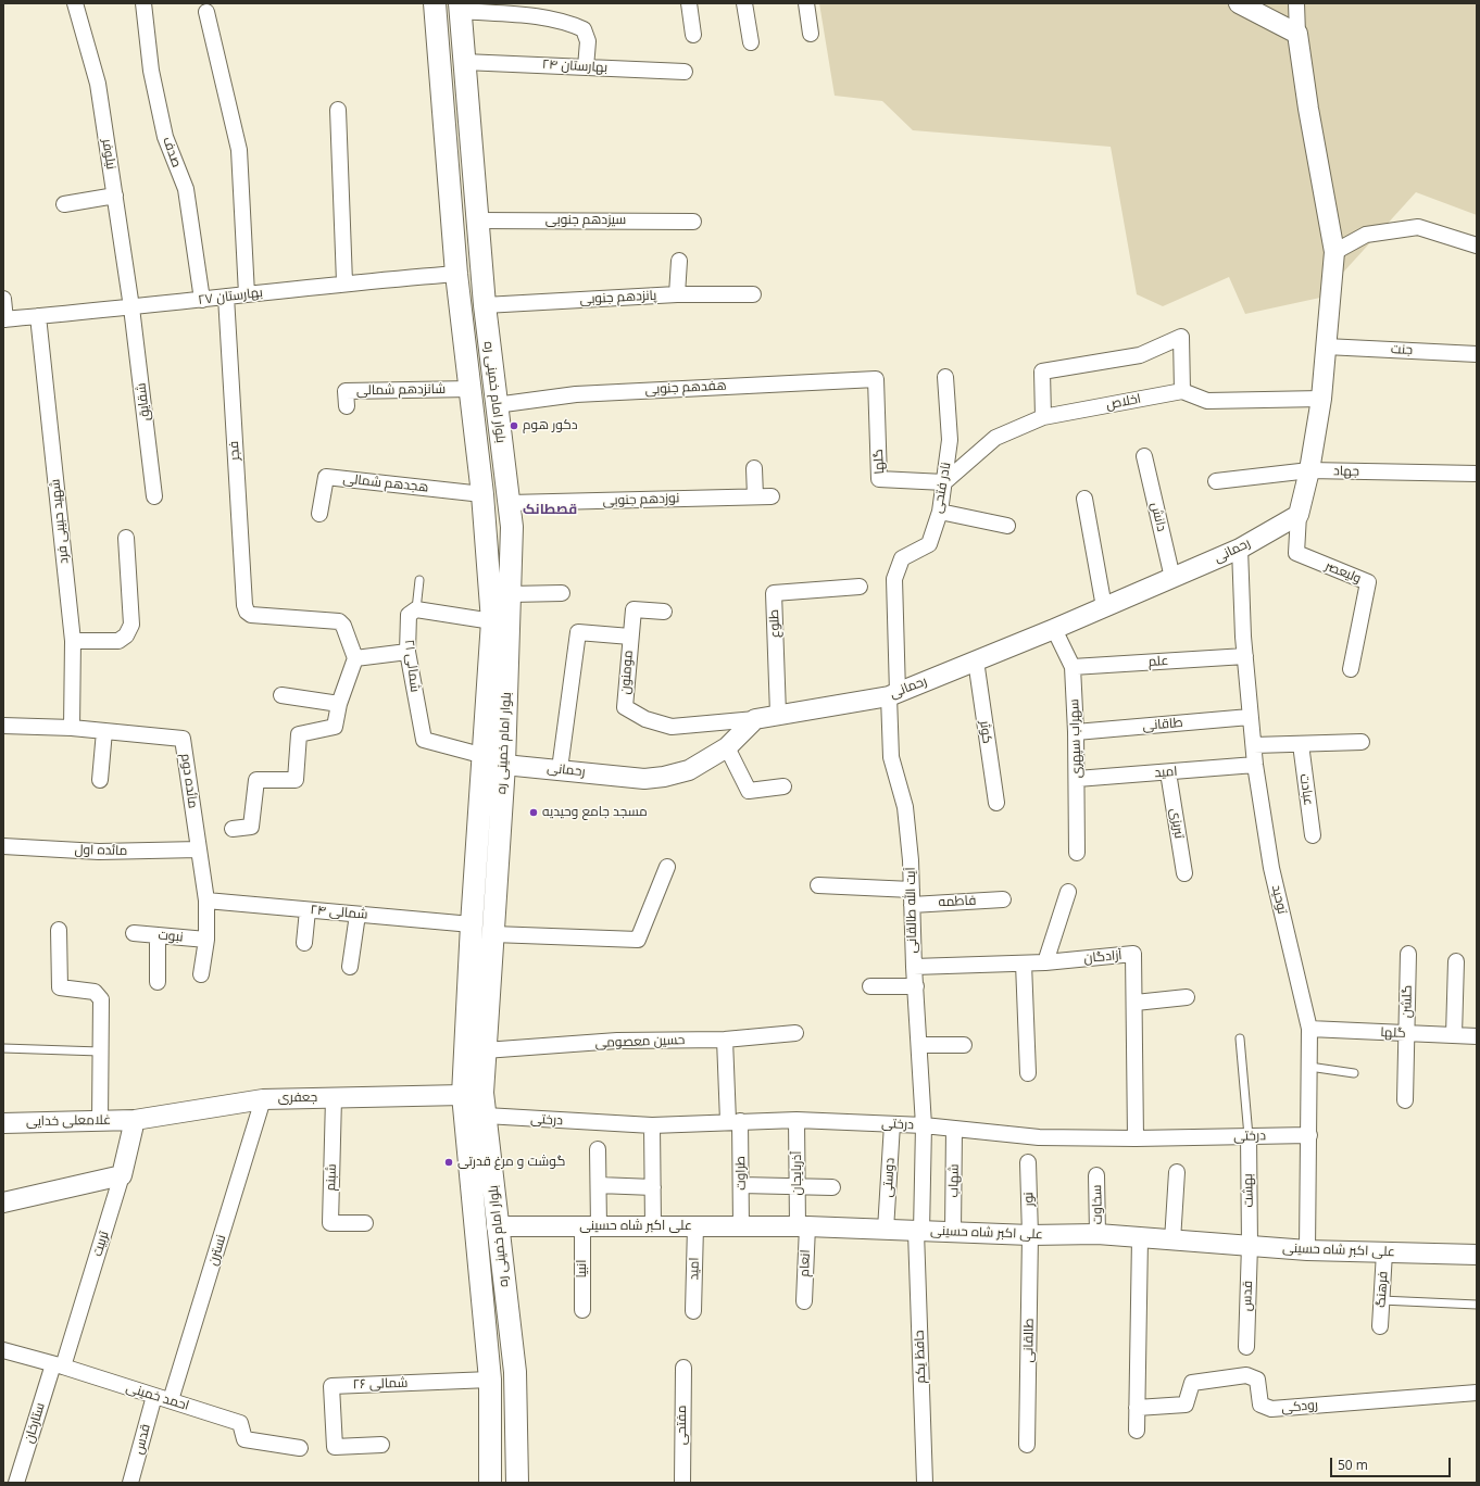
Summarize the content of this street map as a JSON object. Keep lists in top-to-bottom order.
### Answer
{
  "streets": {
    "main road": ["بلوار امام خمینی ره"],
    "street": [
      "بهارستان ۲۴",
      "صدف",
      "نیلوفر",
      "سیزدهم جنوبی",
      "بهارستان ۲۷",
      "پانزدهم جنوبی",
      "جنت",
      "هفدهم جنوبی",
      "شانزدهم شمالی",
      "شقایق",
      "اخلاص",
      "فجر",
      "گلها",
      "جهاد",
      "هجدهم شمالی",
      "نادر فتحی",
      "نوزدهم جنوبی",
      "دانش",
      "شهید حبیبی فرد",
      "رحمانی",
      "ولیعصر",
      "طلوع",
      "علم",
      "۲۱ شمالی",
      "مومنون",
      "طاقانی",
      "کوثر",
      "سهراب سپهری",
      "امید",
      "مائده دوم",
      "عبادت",
      "تبریزی",
      "مائده اول",
      "توحید",
      "فاطمه",
      "آیت الله طالقانی",
      "۲۴ شمالی",
      "نبوت",
      "آزادگان",
      "گلشن",
      "حسین معصومی",
      "جعفری",
      "درختی",
      "غلامعلی خدایی",
      "طراوت",
      "آذربایجان",
      "شبنم",
      "دوستی",
      "شهاب",
      "بهشت",
      "نور",
      "سخاوت",
      "علی اکبر شاه حسینی",
      "تربیت",
      "نسترن",
      "انعام",
      "انبیا",
      "فرهنگ",
      "قدس",
      "طالقانی",
      "حافظ یکم",
      "۲۶ شمالی",
      "احمد خمینی",
      "رودکی",
      "ستارخان",
      "مفتحی"
    ]
  },
  "crossings": [
    ["بهارستان ۲۴", "بلوار امام خمینی ره"],
    ["صدف", "بهارستان ۲۷"],
    ["نیلوفر", "بهارستان ۲۷"],
    ["نیلوفر", "شقایق"],
    ["سیزدهم جنوبی", "بلوار امام خمینی ره"],
    ["بهارستان ۲۷", "بلوار امام خمینی ره"],
    ["بهارستان ۲۷", "شقایق"],
    ["بهارستان ۲۷", "فجر"],
    ["بهارستان ۲۷", "شهید حبیبی فرد"],
    ["پانزدهم جنوبی", "بلوار امام خمینی ره"],
    ["هفدهم جنوبی", "بلوار امام خمینی ره"],
    ["هفدهم جنوبی", "گلها"],
    ["شانزدهم شمالی", "بلوار امام خمینی ره"],
    ["بلوار امام خمینی ره", "هجدهم شمالی"],
    ["بلوار امام خمینی ره", "نوزدهم جنوبی"],
    ["بلوار امام خمینی ره", "رحمانی"],
    ["بلوار امام خمینی ره", "۲۱ شمالی"],
    ["بلوار امام خمینی ره", "۲۴ شمالی"],
    ["بلوار امام خمینی ره", "حسین معصومی"],
    ["بلوار امام خمینی ره", "جعفری"],
    ["بلوار امام خمینی ره", "درختی"],
    ["بلوار امام خمینی ره", "علی اکبر شاه حسینی"],
    ["بلوار امام خمینی ره", "۲۶ شمالی"],
    ["اخلاص", "گلها"],
    ["اخلاص", "نادر فتحی"],
    ["گلها", "نادر فتحی"],
    ["گلها", "توحید"],
    ["گلها", "گلشن"],
    ["نادر فتحی", "رحمانی"],
    ["نادر فتحی", "آیت الله طالقانی"],
    ["دانش", "رحمانی"],
    ["شهید حبیبی فرد", "مائده دوم"],
    ["رحمانی", "ولیعصر"],
    ["رحمانی", "طلوع"],
    ["رحمانی", "۲۱ شمالی"],
    ["رحمانی", "مومنون"],
    ["رحمانی", "کوثر"],
    ["رحمانی", "سهراب سپهری"],
    ["رحمانی", "توحید"],
    ["رحمانی", "آیت الله طالقانی"],
    ["علم", "سهراب سپهری"],
    ["علم", "توحید"],
    ["طاقانی", "سهراب سپهری"],
    ["طاقانی", "توحید"],
    ["سهراب سپهری", "امید"],
    ["امید", "تبریزی"],
    ["امید", "توحید"],
    ["امید", "علی اکبر شاه حسینی"],
    ["مائده دوم", "مائده اول"],
    ["مائده دوم", "۲۴ شمالی"],
    ["مائده دوم", "نبوت"],
    ["توحید", "درختی"],
    ["توحید", "علی اکبر شاه حسینی"],
    ["فاطمه", "آیت الله طالقانی"],
    ["آیت الله طالقانی", "آزادگان"],
    ["آیت الله طالقانی", "درختی"],
    ["آیت الله طالقانی", "حافظ یکم"],
    ["آزادگان", "درختی"],
    ["حسین معصومی", "طراوت"],
    ["جعفری", "غلامعلی خدایی"],
    ["جعفری", "شبنم"],
    ["جعفری", "تربیت"],
    ["جعفری", "نسترن"],
    ["درختی", "طراوت"],
    ["درختی", "آذربایجان"],
    ["درختی", "دوستی"],
    ["درختی", "شهاب"],
    ["درختی", "بهشت"],
    ["درختی", "حافظ یکم"],
    ["غلامعلی خدایی", "تربیت"],
    ["طراوت", "علی اکبر شاه حسینی"],
    ["آذربایجان", "علی اکبر شاه حسینی"],
    ["آذربایجان", "انعام"],
    ["دوستی", "علی اکبر شاه حسینی"],
    ["شهاب", "علی اکبر شاه حسینی"],
    ["بهشت", "علی اکبر شاه حسینی"],
    ["بهشت", "قدس"],
    ["نور", "علی اکبر شاه حسینی"],
    ["نور", "طالقانی"],
    ["سخاوت", "علی اکبر شاه حسینی"],
    ["علی اکبر شاه حسینی", "انعام"],
    ["علی اکبر شاه حسینی", "انبیا"],
    ["علی اکبر شاه حسینی", "فرهنگ"],
    ["علی اکبر شاه حسینی", "قدس"],
    ["علی اکبر شاه حسینی", "طالقانی"],
    ["علی اکبر شاه حسینی", "حافظ یکم"],
    ["تربیت", "احمد خمینی"],
    ["تربیت", "ستارخان"],
    ["نسترن", "احمد خمینی"],
    ["قدس", "احمد خمینی"],
    ["احمد خمینی", "ستارخان"]
  ],
  "districts": ["قصطانک"],
  "places": ["دکور هوم", "مسجد جامع وحیدیه", "گوشت و مرغ قدرتی"],
  "scale_bar": "50 m"
}
